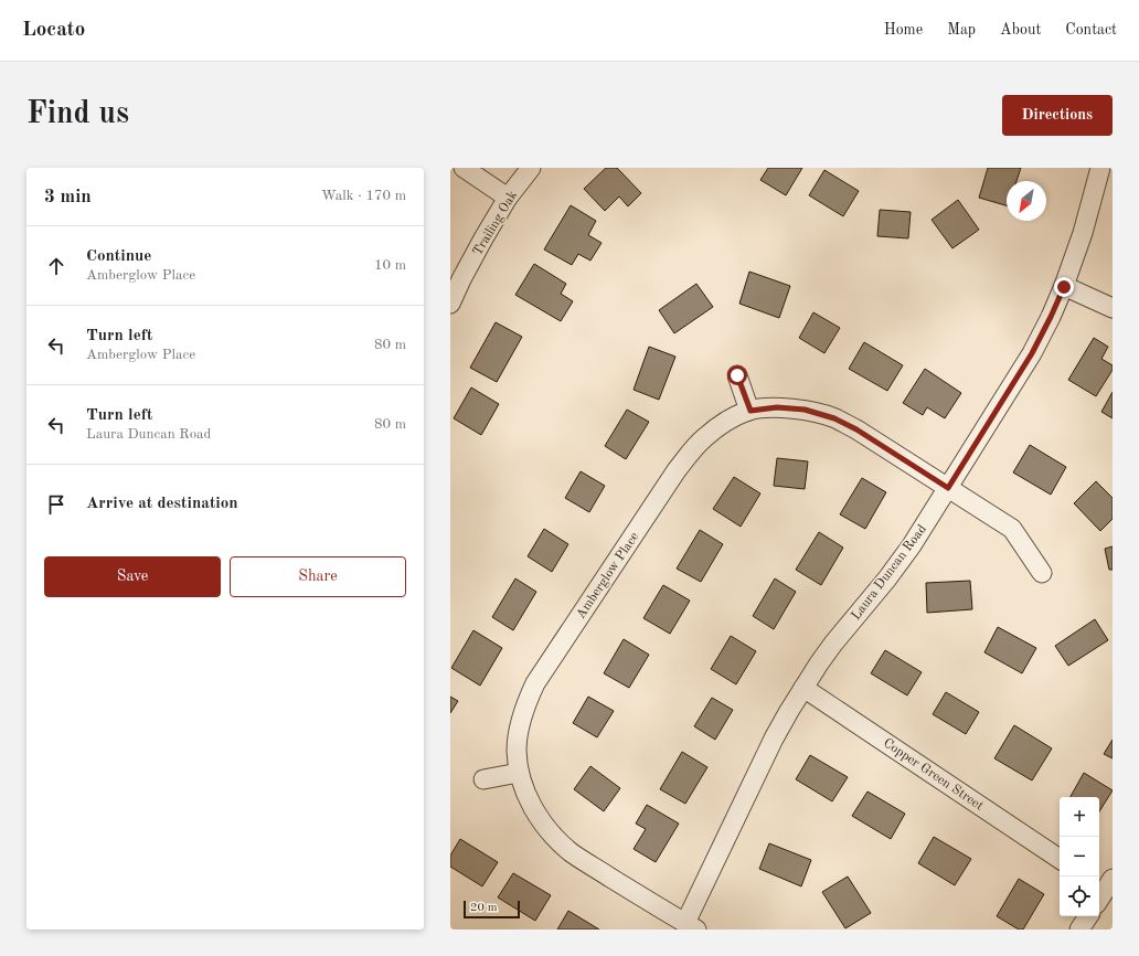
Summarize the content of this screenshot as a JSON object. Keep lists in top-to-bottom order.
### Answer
{
  "streets": {
    "street": [
      "Trailing Oak",
      "Laura Duncan Road",
      "Amberglow Place",
      "Copper Green Street"
    ]
  },
  "crossings": [
    ["Laura Duncan Road", "Amberglow Place"],
    ["Laura Duncan Road", "Copper Green Street"]
  ],
  "scale_bar": "20 m",
  "north": "bottom left",
  "page": {
    "header": "Locato",
    "nav": [
      "Home",
      "Map",
      "About",
      "Contact"
    ],
    "buttons": [
      "Directions",
      ["Save", "Share"]
    ],
    "title": "Find us",
    "heading": ["3 min", "Walk · 170 m"],
    "list": [
      ["Continue", "Amberglow Place", "10 m"],
      ["Turn left", "Amberglow Place", "80 m"],
      ["Turn left", "Laura Duncan Road", "80 m"],
      "Arrive at destination"
    ],
    "map_buttons": ["+", "−"],
    "scale": "20 m"
  }
}
